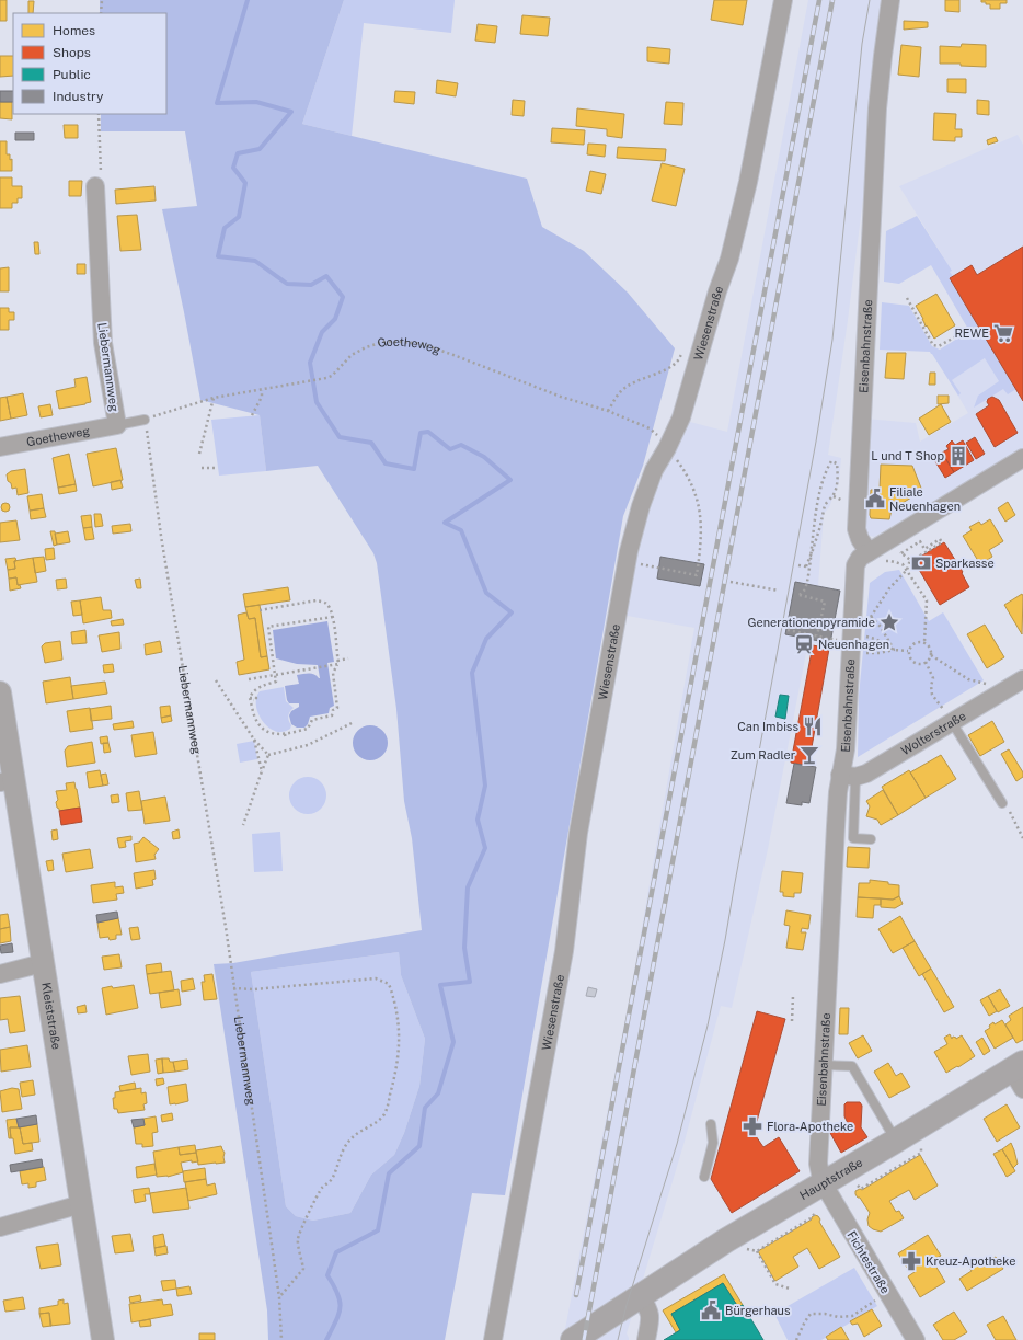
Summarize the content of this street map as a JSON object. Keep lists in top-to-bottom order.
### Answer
{
  "streets": {
    "main road": ["Hauptstraße"],
    "street": [
      "Wiesenstraße",
      "Eisenbahnstraße",
      "Goetheweg",
      "Liebermannweg",
      "Wolterstraße",
      "Kleiststraße",
      "Fichtestraße"
    ]
  },
  "crossings": [
    ["Wiesenstraße", "Goetheweg"],
    ["Eisenbahnstraße", "Wolterstraße"],
    ["Eisenbahnstraße", "Hauptstraße"],
    ["Eisenbahnstraße", "Fichtestraße"],
    ["Goetheweg", "Liebermannweg"],
    ["Hauptstraße", "Fichtestraße"]
  ],
  "places": {
    "supermarket": ["REWE"],
    "building": ["L und T Shop"],
    "public building": ["Filiale Neuenhagen", "Bürgerhaus"],
    "bank": ["Sparkasse"],
    "place": ["Generationenpyramide"],
    "station": ["Neuenhagen"],
    "restaurant": ["Can Imbiss"],
    "bar": ["Zum Radler"],
    "pharmacy": ["Flora-Apotheke", "Kreuz-Apotheke"]
  },
  "legend": [
    "Homes",
    "Shops",
    "Public",
    "Industry"
  ]
}
